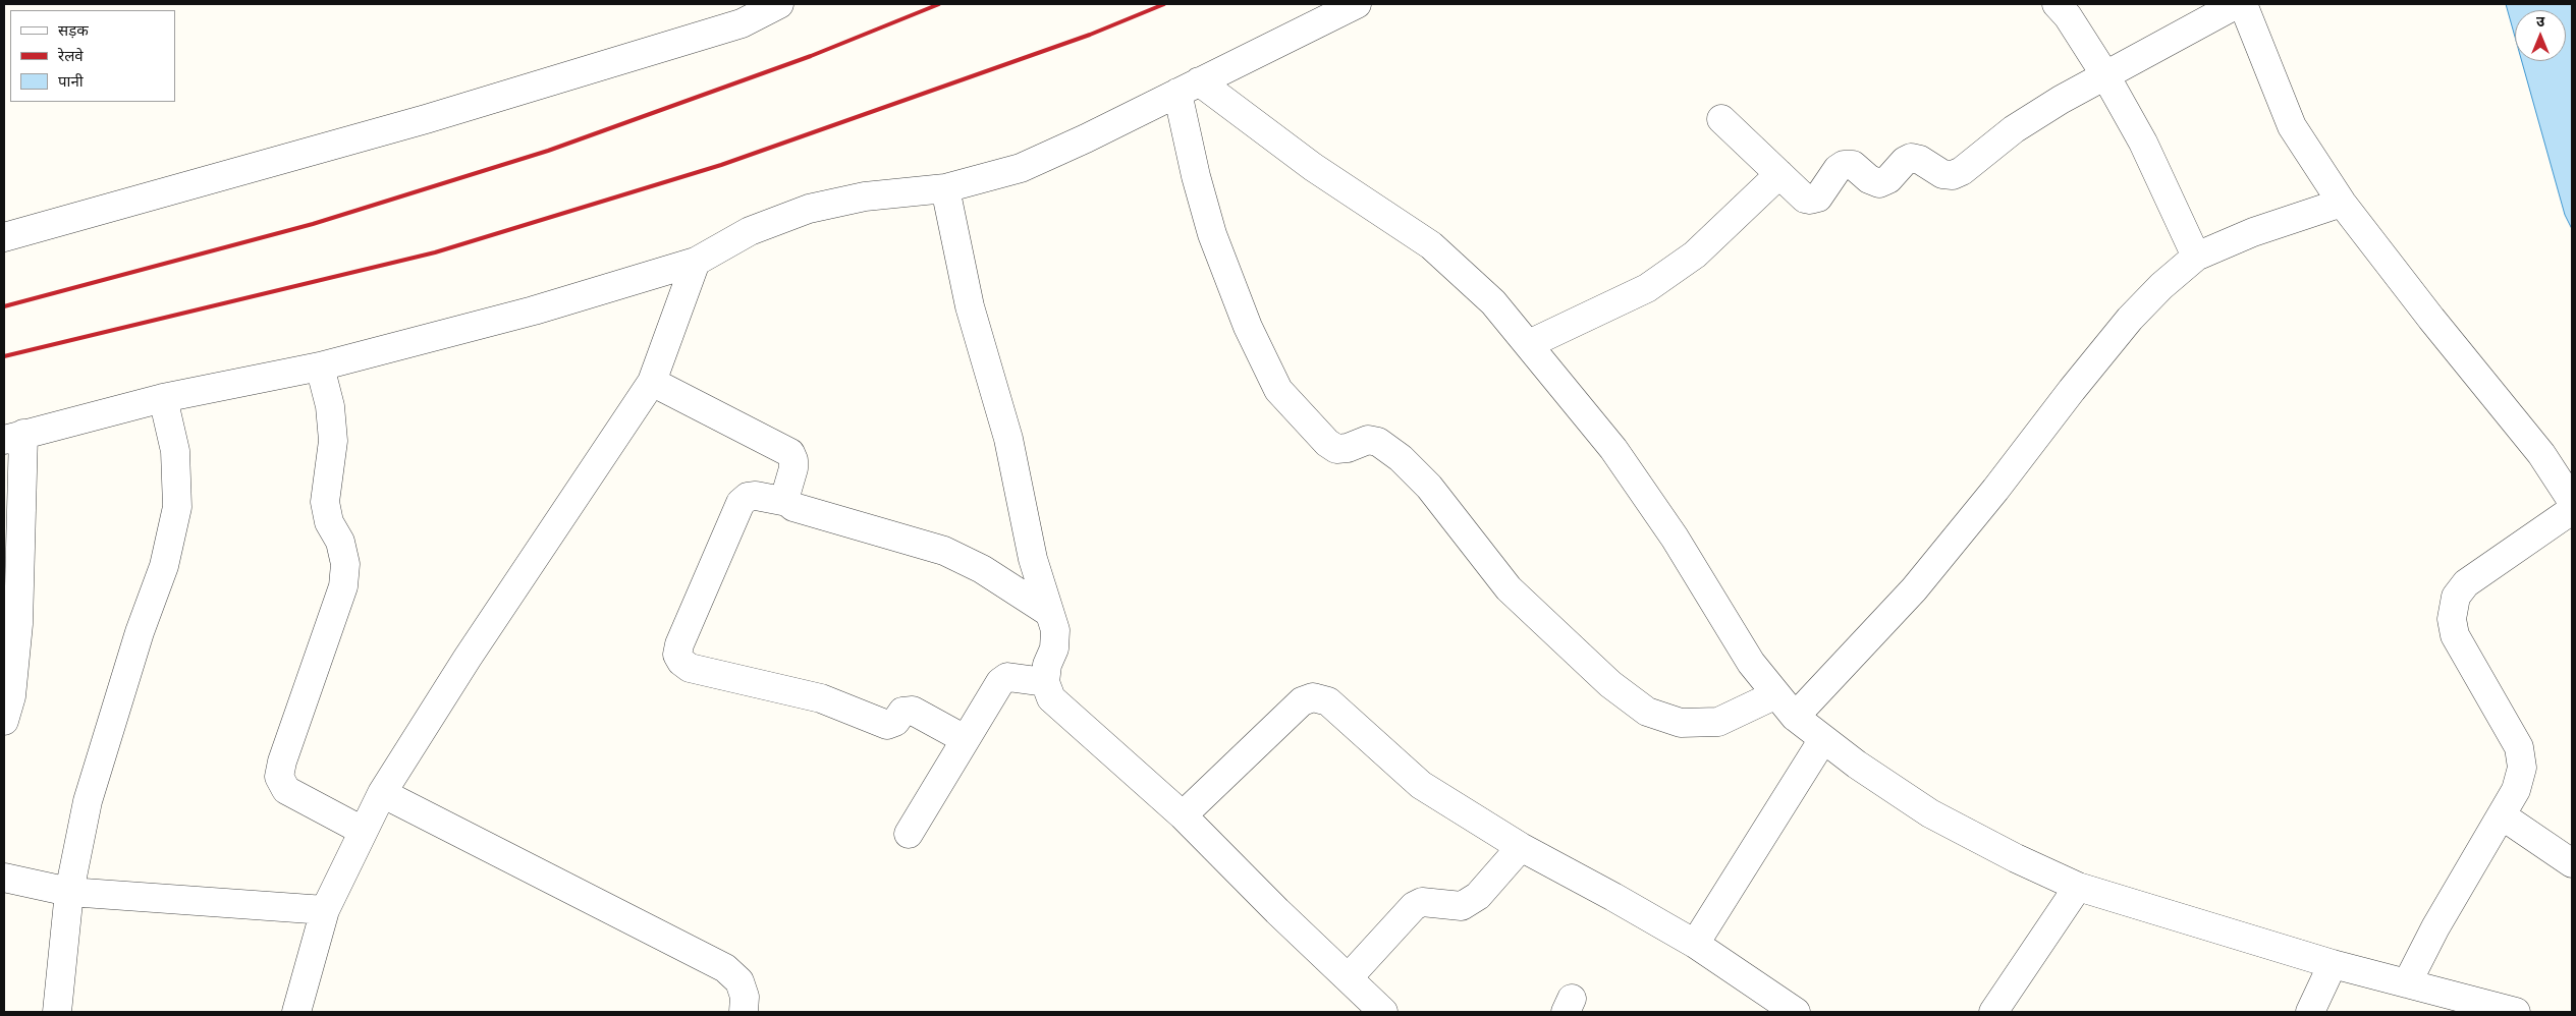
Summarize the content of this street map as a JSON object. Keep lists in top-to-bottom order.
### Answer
{
  "legend": ["सड़क", "रेलवे", "पानी"],
  "north": "top"
}
